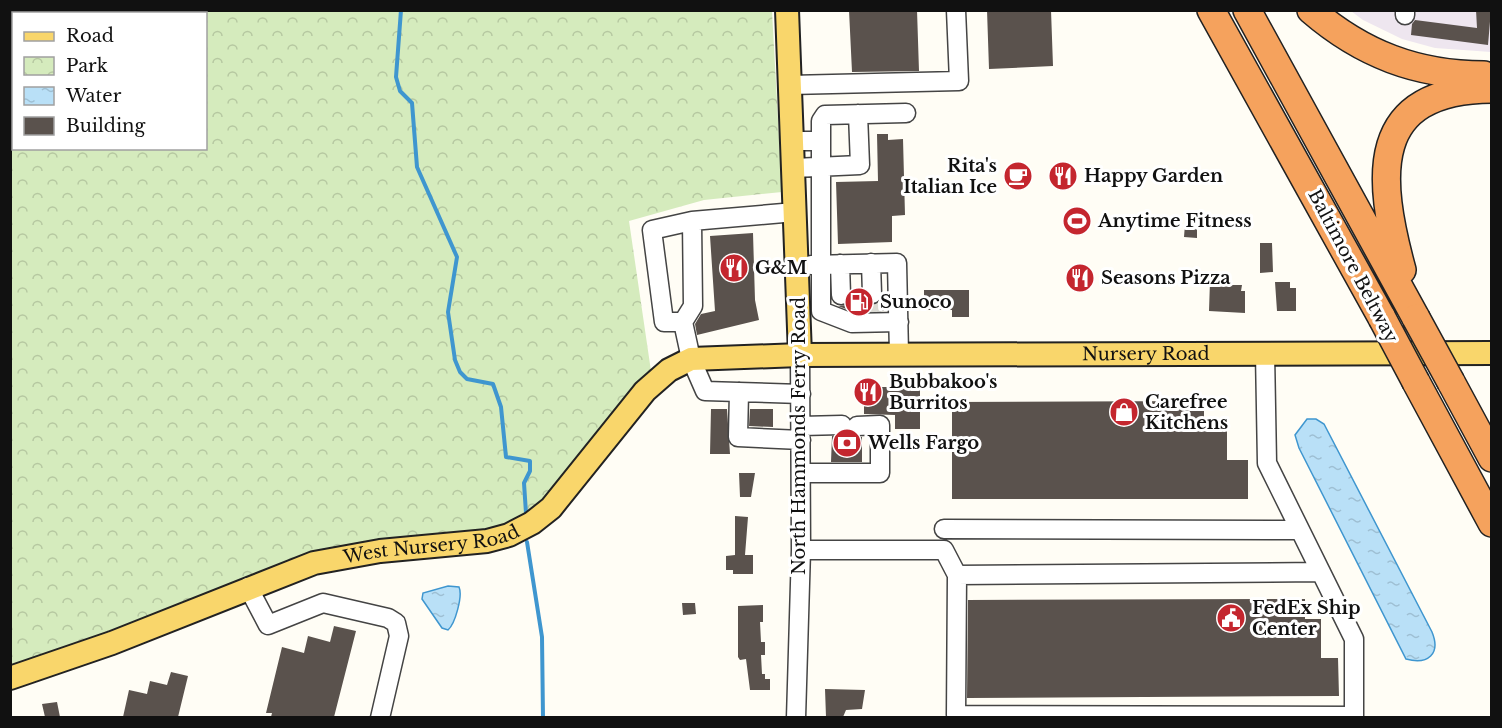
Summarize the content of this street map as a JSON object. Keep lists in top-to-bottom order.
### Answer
{
  "streets": {
    "highway": ["Baltimore Beltway"],
    "main road": ["Nursery Road", "North Hammonds Ferry Road", "West Nursery Road"]
  },
  "crossings": [
    ["Nursery Road", "North Hammonds Ferry Road"],
    ["Nursery Road", "West Nursery Road"],
    ["North Hammonds Ferry Road", "West Nursery Road"]
  ],
  "places": {
    "cafe": ["Rita's Italian Ice"],
    "restaurant": [
      "Happy Garden",
      "G&M",
      "Seasons Pizza",
      "Bubbakoo's Burritos"
    ],
    "sports": ["Anytime Fitness"],
    "fuel station": ["Sunoco"],
    "shop": ["Carefree Kitchens"],
    "bank": ["Wells Fargo"],
    "public building": ["FedEx Ship Center"]
  },
  "legend": [
    "Road",
    "Park",
    "Water",
    "Building"
  ]
}
